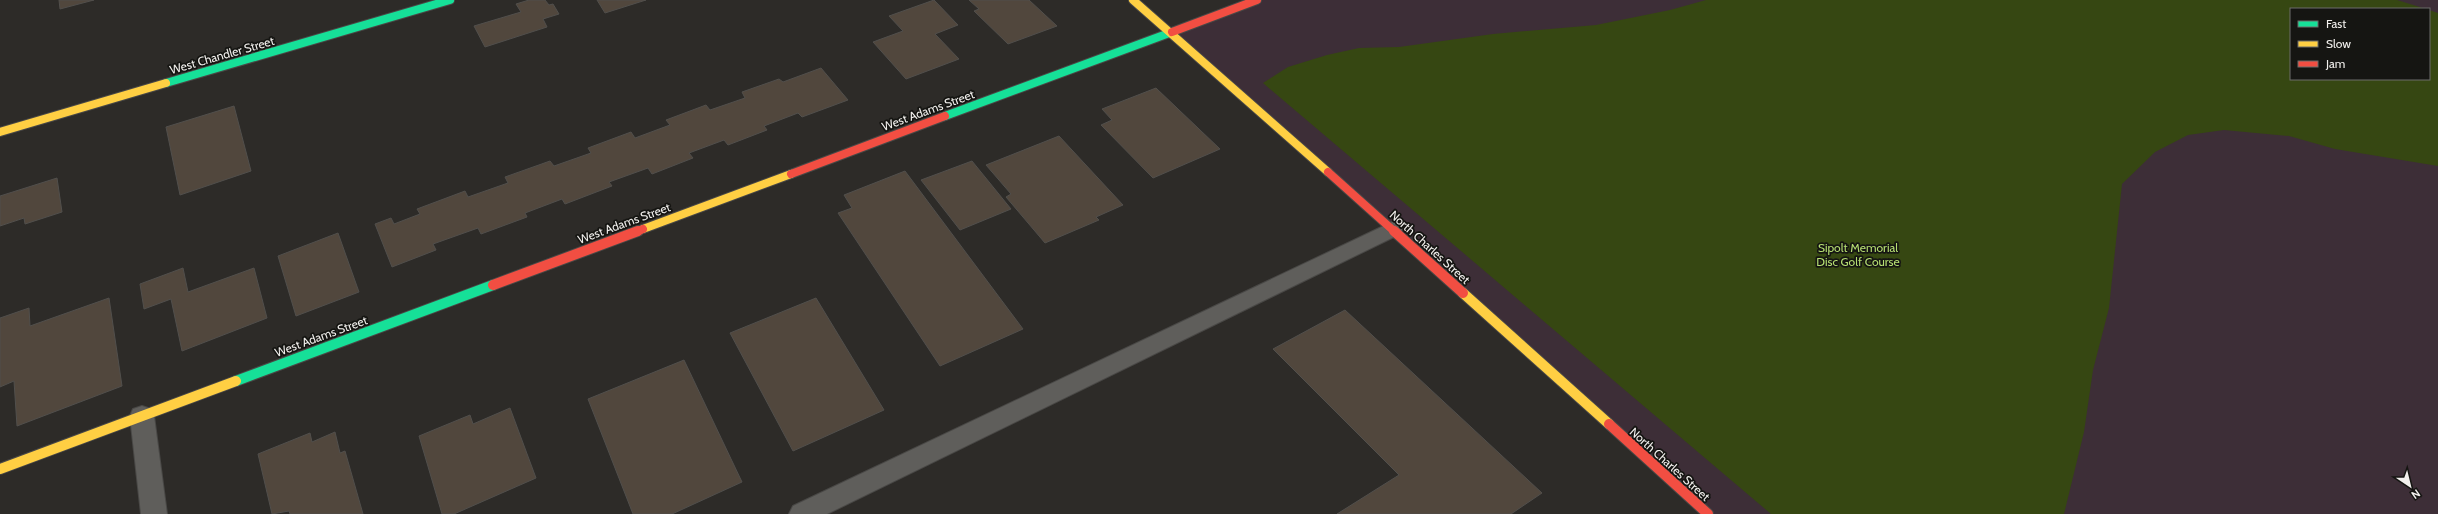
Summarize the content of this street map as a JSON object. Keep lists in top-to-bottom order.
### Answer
{
  "streets": {
    "street": ["West Chandler Street", "West Adams Street", "North Charles Street"]
  },
  "crossings": [
    ["West Adams Street", "North Charles Street"]
  ],
  "parks": ["Sipolt Memorial Disc Golf Course"],
  "legend": ["Fast", "Slow", "Jam"],
  "north": "bottom right"
}
